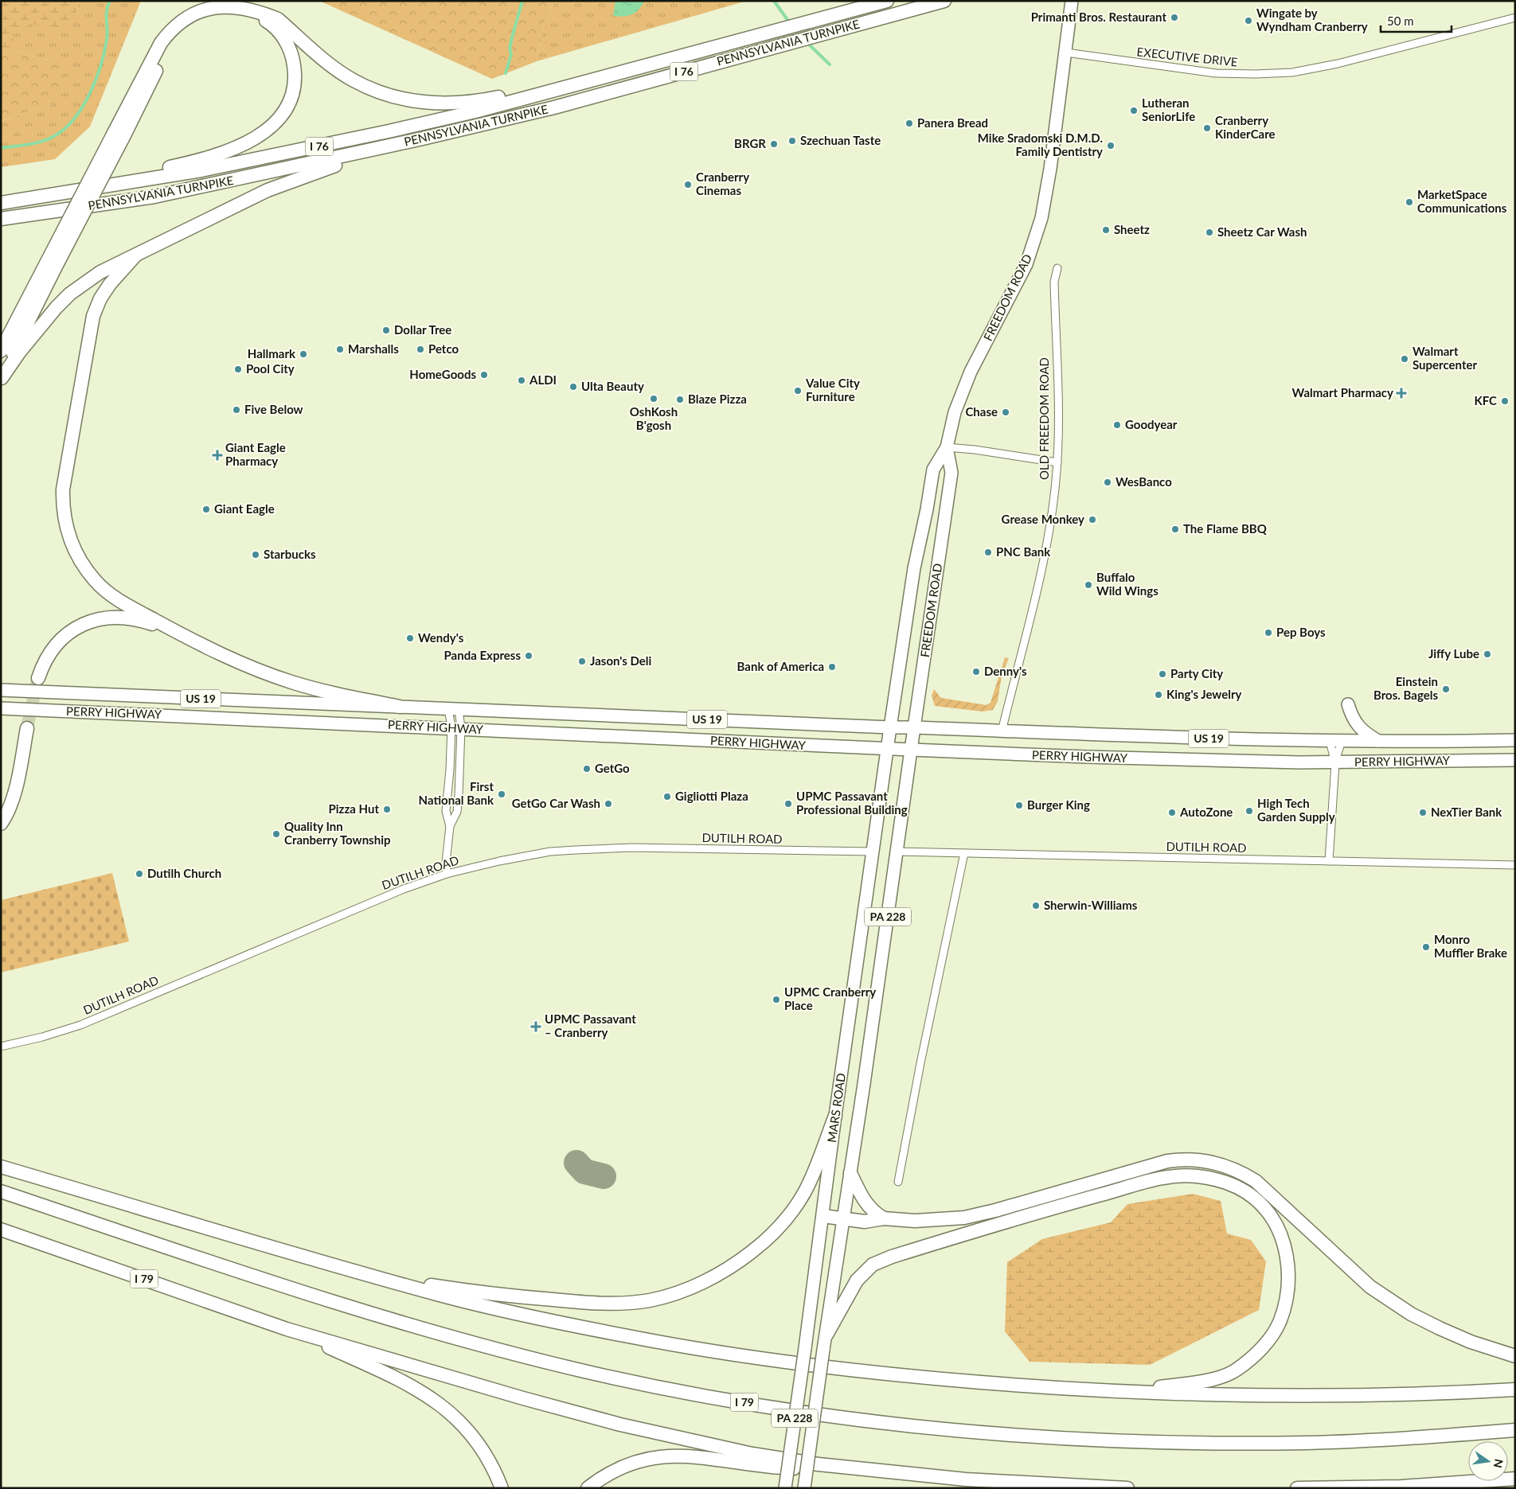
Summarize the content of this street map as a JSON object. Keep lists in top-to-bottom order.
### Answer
{
  "streets": {
    "highway": ["PENNSYLVANIA TURNPIKE", "I 76", "I 79"],
    "main road": [
      "FREEDOM ROAD",
      "US 19",
      "PERRY HIGHWAY",
      "PA 228",
      "MARS ROAD"
    ],
    "street": ["EXECUTIVE DRIVE", "OLD FREEDOM ROAD", "DUTILH ROAD"]
  },
  "crossings": [
    ["EXECUTIVE DRIVE", "FREEDOM ROAD"],
    ["FREEDOM ROAD", "PERRY HIGHWAY"],
    ["FREEDOM ROAD", "MARS ROAD"],
    ["OLD FREEDOM ROAD", "PERRY HIGHWAY"],
    ["PERRY HIGHWAY", "MARS ROAD"],
    ["DUTILH ROAD", "MARS ROAD"]
  ],
  "places": {
    "other": [
      "Primanti Bros. Restaurant",
      "Wingate by Wyndham Cranberry",
      "Lutheran SeniorLife",
      "Panera Bread",
      "Cranberry KinderCare",
      "Szechuan Taste",
      "BRGR",
      "Mike Sradomski D.M.D. Family Dentistry",
      "Cranberry Cinemas",
      "MarketSpace Communications",
      "Sheetz",
      "Sheetz Car Wash",
      "Dollar Tree",
      "Marshalls",
      "Petco",
      "Hallmark",
      "Walmart Supercenter",
      "Pool City",
      "HomeGoods",
      "ALDI",
      "Ulta Beauty",
      "Value City Furniture",
      "OshKosh B'gosh",
      "Blaze Pizza",
      "KFC",
      "Five Below",
      "Chase",
      "Goodyear",
      "WesBanco",
      "Giant Eagle",
      "Grease Monkey",
      "The Flame BBQ",
      "PNC Bank",
      "Starbucks",
      "Buffalo Wild Wings",
      "Pep Boys",
      "Wendy's",
      "Jiffy Lube",
      "Panda Express",
      "Jason's Deli",
      "Bank of America",
      "Denny's",
      "Party City",
      "Einstein Bros. Bagels",
      "King's Jewelry",
      "GetGo",
      "First National Bank",
      "Gigliotti Plaza",
      "GetGo Car Wash",
      "UPMC Passavant Professional Building",
      "Burger King",
      "Pizza Hut",
      "High Tech Garden Supply",
      "AutoZone",
      "NexTier Bank",
      "Quality Inn Cranberry Township",
      "Dutilh Church",
      "Sherwin-Williams",
      "Monro Muffler Brake",
      "UPMC Cranberry Place"
    ],
    "health": ["Walmart Pharmacy", "Giant Eagle Pharmacy", "UPMC Passavant – Cranberry"]
  },
  "scale_bar": "50 m",
  "north": "right"
}
